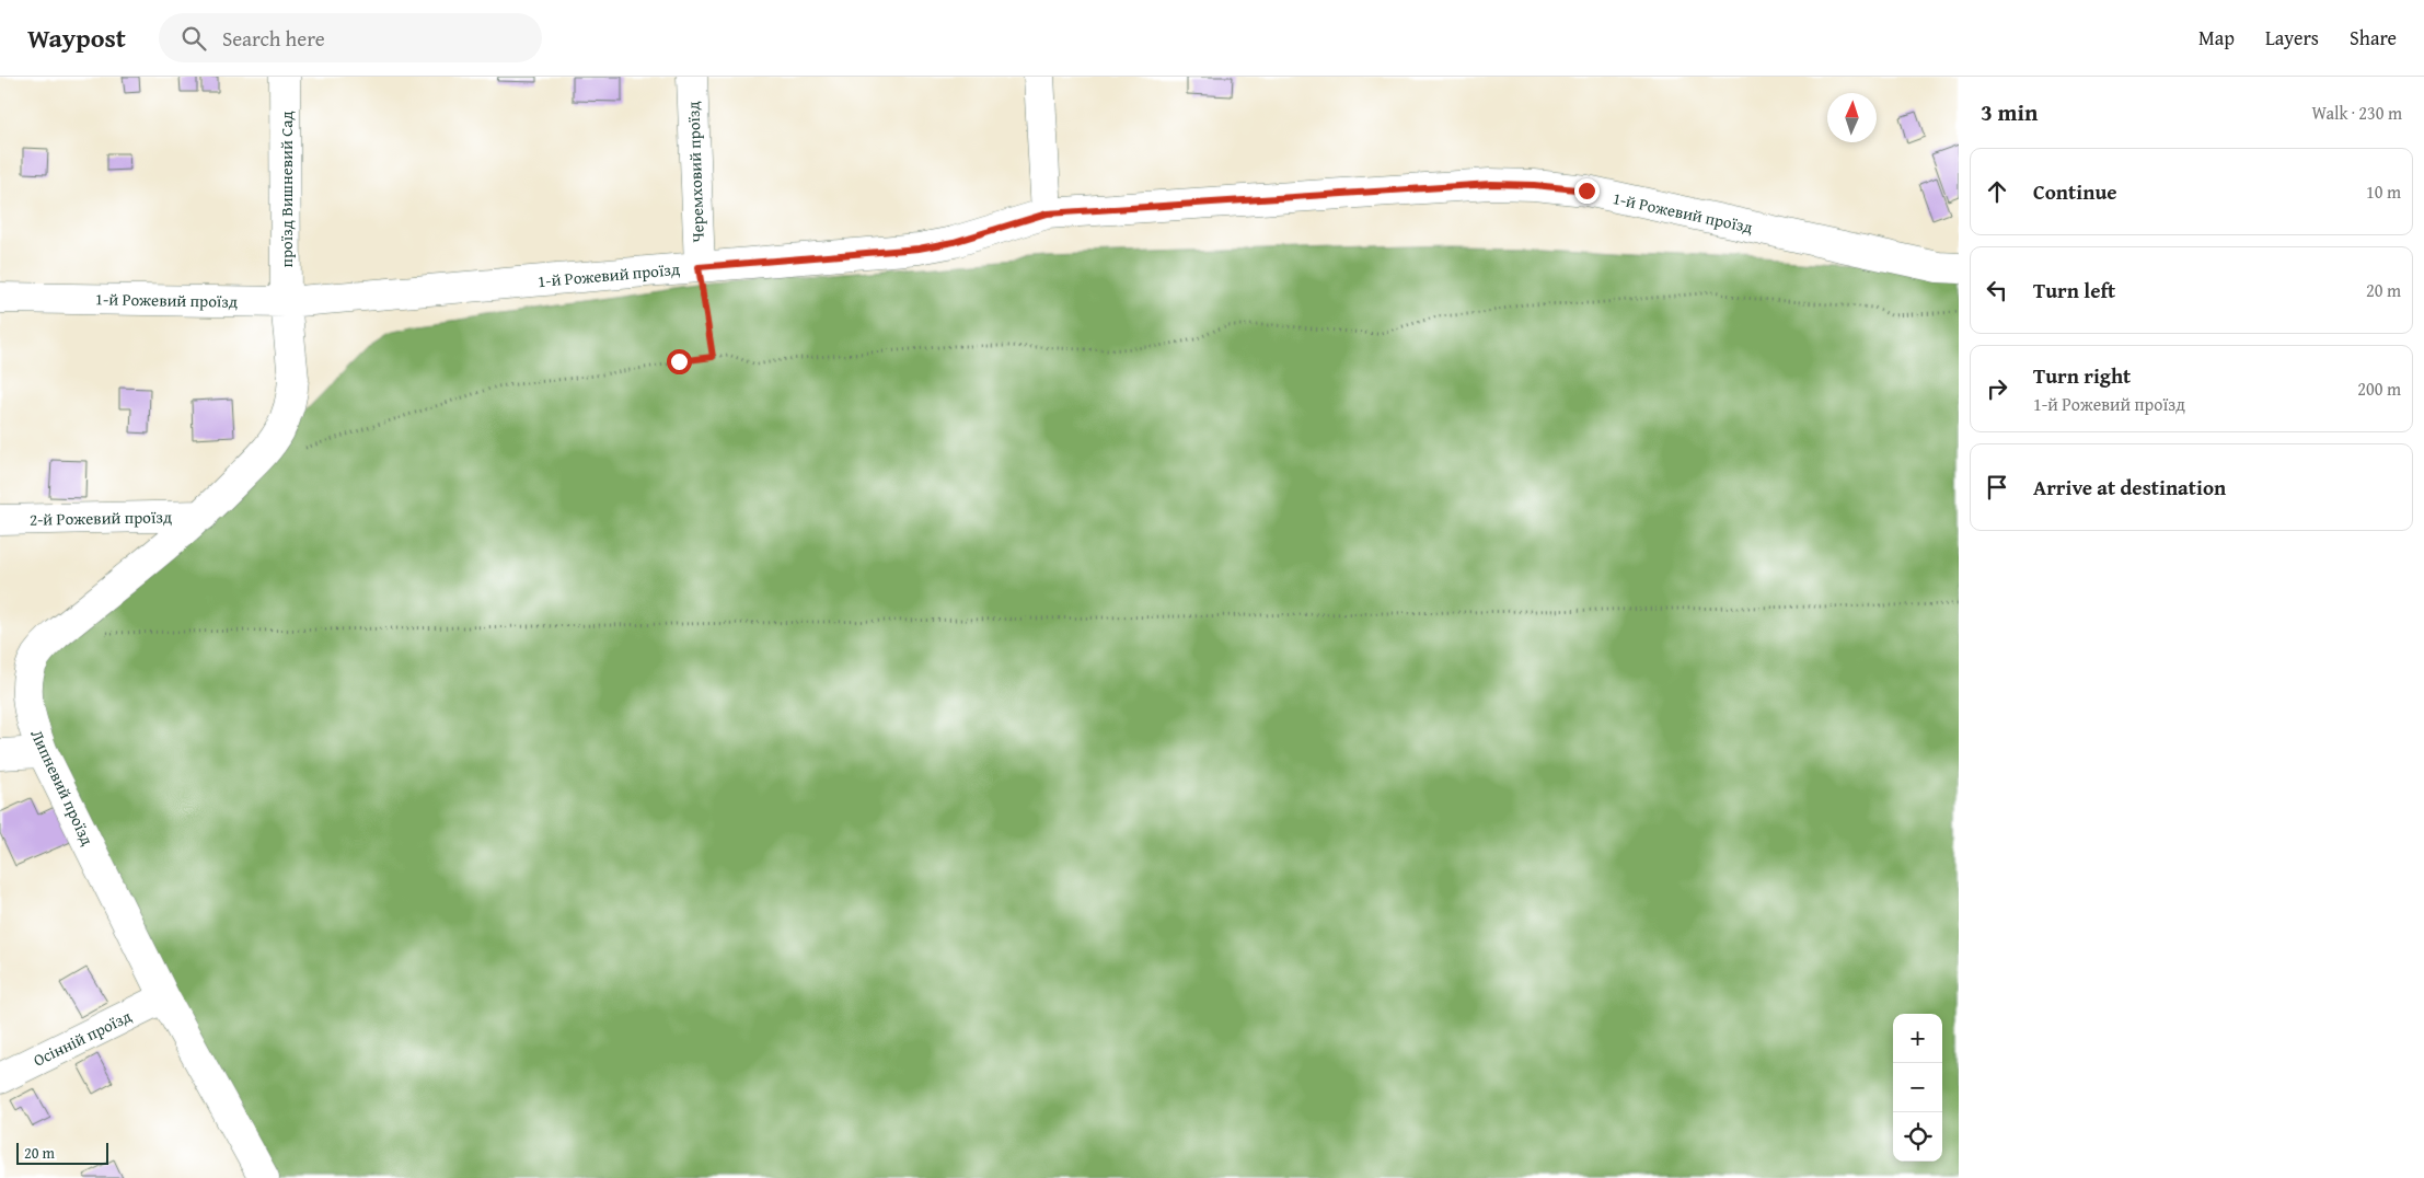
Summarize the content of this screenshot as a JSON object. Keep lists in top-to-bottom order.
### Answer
{
  "streets": {
    "street": [
      "Черемховий проїзд",
      "проїзд Вишневий Сад",
      "1-й Рожевий проїзд",
      "2-й Рожевий проїзд",
      "Липневий проїзд",
      "Осінній проїзд"
    ]
  },
  "crossings": [
    ["Черемховий проїзд", "1-й Рожевий проїзд"],
    ["проїзд Вишневий Сад", "1-й Рожевий проїзд"],
    ["проїзд Вишневий Сад", "Липневий проїзд"],
    ["1-й Рожевий проїзд", "Липневий проїзд"],
    ["2-й Рожевий проїзд", "Липневий проїзд"],
    ["Липневий проїзд", "Осінній проїзд"]
  ],
  "scale_bar": "20 m",
  "north": "top",
  "page": {
    "header": "Waypost",
    "search": "Search here",
    "nav": ["Map", "Layers", "Share"],
    "heading": ["3 min", "Walk · 230 m"],
    "list": [
      ["Continue", "10 m"],
      ["Turn left", "20 m"],
      ["Turn right", "1-й Рожевий проїзд", "200 m"],
      "Arrive at destination"
    ],
    "map_buttons": ["+", "−"],
    "scale": "20 m"
  }
}
